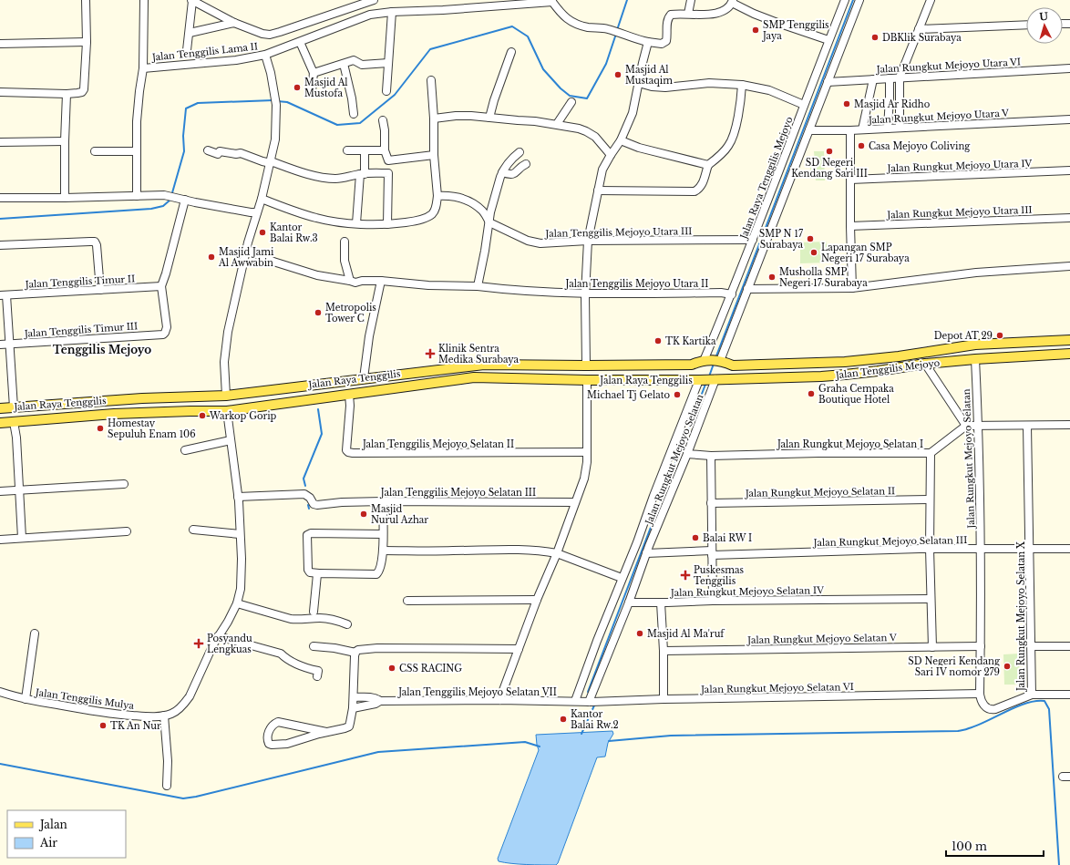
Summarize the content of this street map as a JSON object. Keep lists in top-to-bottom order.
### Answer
{
  "streets": {
    "main road": ["Jalan Tenggilis Mejoyo", "Jalan Raya Tenggilis"],
    "street": [
      "Jalan Tenggilis Lama II",
      "Jalan Rungkut Mejoyo Utara VI",
      "Jalan Rungkut Mejoyo Utara V",
      "Jalan Rungkut Mejoyo Utara IV",
      "Jalan Raya Tenggilis Mejoyo",
      "Jalan Rungkut Mejoyo Utara III",
      "Jalan Tenggilis Mejoyo Utara III",
      "Jalan Tenggilis Timur II",
      "Jalan Tenggilis Mejoyo Utara II",
      "Jalan Tenggilis Timur III",
      "Jalan Tenggilis Mejoyo Selatan II",
      "Jalan Rungkut Mejoyo Selatan I",
      "Jalan Rungkut Mejoyo Selatan",
      "Jalan Tenggilis Mejoyo Selatan III",
      "Jalan Rungkut Mejoyo Selatan II",
      "Jalan Rungkut Mejoyo Selatan III",
      "Jalan Rungkut Mejoyo Selatan IV",
      "Jalan Rungkut Mejoyo Selatan X",
      "Jalan Rungkut Mejoyo Selatan V",
      "Jalan Rungkut Mejoyo Selatan VI",
      "Jalan Tenggilis Mejoyo Selatan VII",
      "Jalan Tenggilis Mulya"
    ]
  },
  "crossings": [
    ["Jalan Raya Tenggilis Mejoyo", "Jalan Tenggilis Mejoyo Utara III"],
    ["Jalan Raya Tenggilis Mejoyo", "Jalan Tenggilis Mejoyo Utara II"],
    ["Jalan Raya Tenggilis Mejoyo", "Jalan Tenggilis Mejoyo"],
    ["Jalan Raya Tenggilis Mejoyo", "Jalan Raya Tenggilis"],
    ["Jalan Tenggilis Timur II", "Jalan Tenggilis Timur III"],
    ["Jalan Tenggilis Mejoyo", "Jalan Raya Tenggilis"],
    ["Jalan Tenggilis Mejoyo", "Jalan Rungkut Mejoyo Selatan"],
    ["Jalan Raya Tenggilis", "Jalan Tenggilis Mejoyo Selatan II"],
    ["Jalan Raya Tenggilis", "Jalan Rungkut Mejoyo Selatan"],
    ["Jalan Raya Tenggilis", "Jalan Tenggilis Mulya"],
    ["Jalan Rungkut Mejoyo Selatan I", "Jalan Rungkut Mejoyo Selatan"],
    ["Jalan Rungkut Mejoyo Selatan", "Jalan Rungkut Mejoyo Selatan III"],
    ["Jalan Rungkut Mejoyo Selatan", "Jalan Rungkut Mejoyo Selatan IV"],
    ["Jalan Rungkut Mejoyo Selatan", "Jalan Rungkut Mejoyo Selatan V"],
    ["Jalan Rungkut Mejoyo Selatan", "Jalan Rungkut Mejoyo Selatan VI"],
    ["Jalan Rungkut Mejoyo Selatan", "Jalan Tenggilis Mejoyo Selatan VII"],
    ["Jalan Tenggilis Mejoyo Selatan III", "Jalan Tenggilis Mulya"],
    ["Jalan Rungkut Mejoyo Selatan III", "Jalan Rungkut Mejoyo Selatan X"],
    ["Jalan Rungkut Mejoyo Selatan X", "Jalan Rungkut Mejoyo Selatan VI"],
    ["Jalan Rungkut Mejoyo Selatan VI", "Jalan Tenggilis Mejoyo Selatan VII"]
  ],
  "districts": ["Tenggilis Mejoyo"],
  "places": {
    "other": [
      "SMP Tenggilis Jaya",
      "DBKlik Surabaya",
      "Masjid Al Mustaqim",
      "Masjid Al Mustofa",
      "Masjid Ar Ridho",
      "Casa Mejoyo Coliving",
      "SD Negeri Kendang Sari III",
      "Kantor Balai Rw.3",
      "SMP N 17 Surabaya",
      "Lapangan SMP Negeri 17 Surabaya",
      "Masjid Jami Al Awwabin",
      "Musholla SMP Negeri 17 Surabaya",
      "Metropolis Tower C",
      "Depot AT 29",
      "TK Kartika",
      "Graha Cempaka Boutique Hotel",
      "Michael Tj Gelato",
      "Warkop Gorip",
      "Homestay Sepuluh Enam 106",
      "Masjid Nurul Azhar",
      "Balai RW I",
      "Masjid Al Ma'ruf",
      "SD Negeri Kendang Sari IV nomor 279",
      "CSS RACING",
      "Kantor Balai Rw.2",
      "TK An Nur"
    ],
    "health": ["Klinik Sentra Medika Surabaya", "Puskesmas Tenggilis", "Posyandu Lengkuas"]
  },
  "legend": ["Jalan", "Air"],
  "scale_bar": "100 m",
  "north": "top"
}
